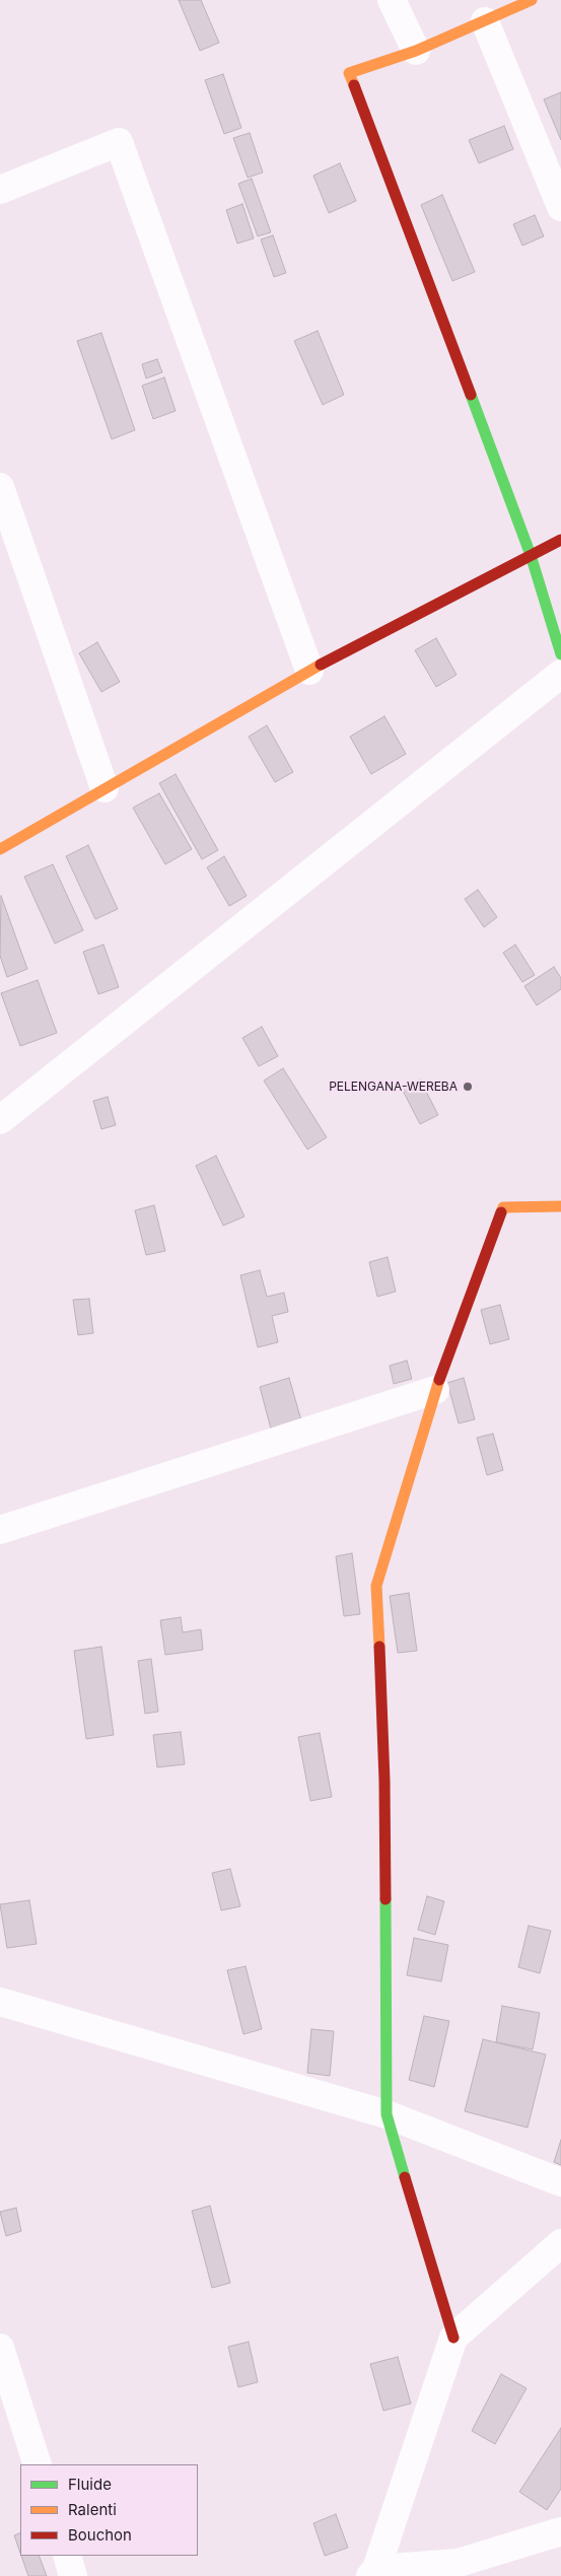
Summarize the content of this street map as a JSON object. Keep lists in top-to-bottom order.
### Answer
{
  "places": ["PELENGANA-WEREBA"],
  "legend": ["Fluide", "Ralenti", "Bouchon"]
}
